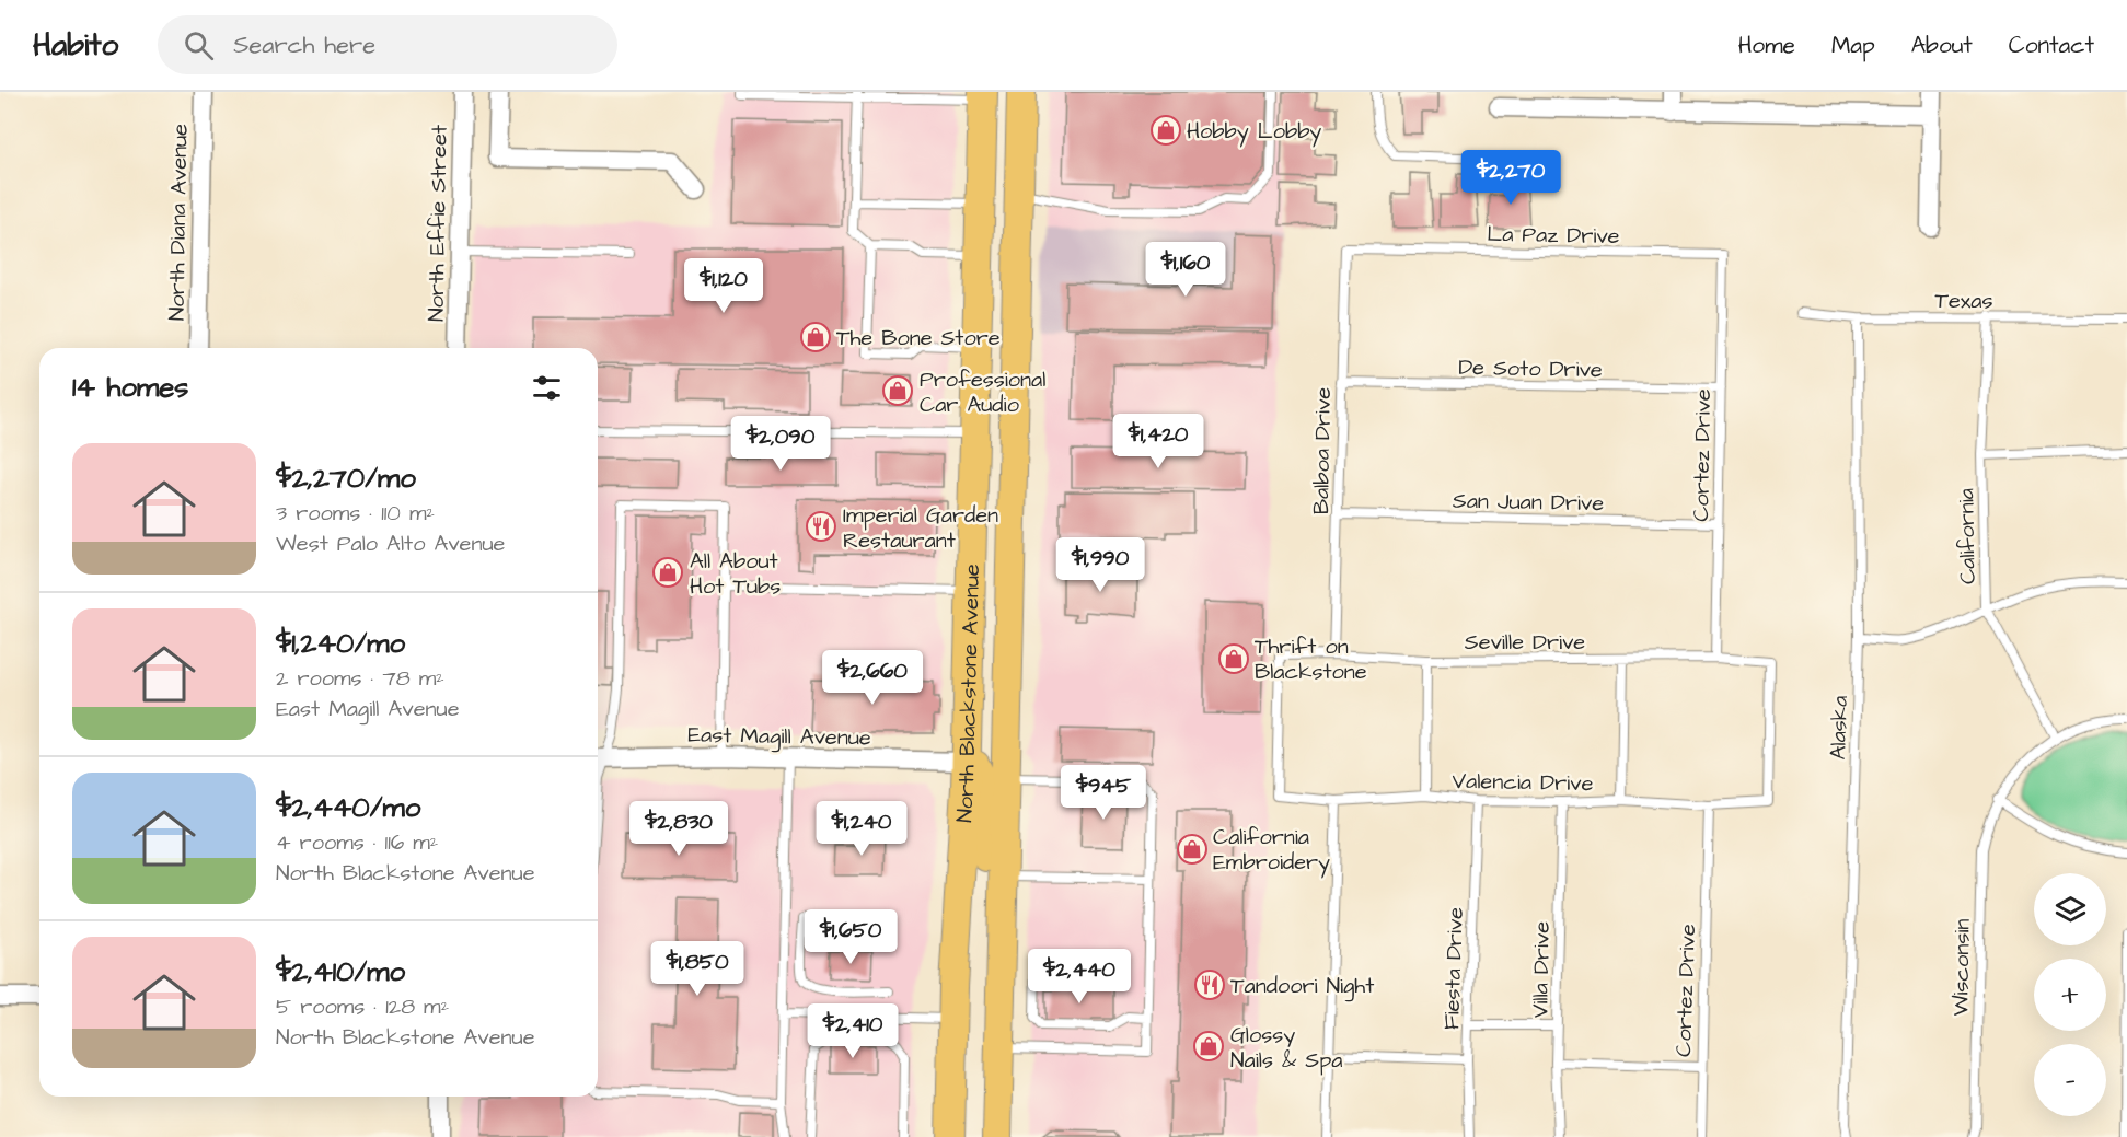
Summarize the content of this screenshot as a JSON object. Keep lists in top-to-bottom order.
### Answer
{
  "streets": {
    "main road": ["North Blackstone Avenue"],
    "street": ["North Diana Avenue", "North Effie Street", "East Magill Avenue"],
    "lane": [
      "La Paz Drive",
      "Texas",
      "De Soto Drive",
      "Balboa Drive",
      "Cortez Drive",
      "San Juan Drive",
      "California",
      "Seville Drive",
      "Alaska",
      "Valencia Drive",
      "Wisconsin",
      "Fiesta Drive",
      "Villa Drive"
    ]
  },
  "crossings": [
    ["La Paz Drive", "Balboa Drive"],
    ["La Paz Drive", "Cortez Drive"],
    ["Texas", "California"],
    ["Texas", "Alaska"],
    ["De Soto Drive", "Balboa Drive"],
    ["De Soto Drive", "Cortez Drive"],
    ["Balboa Drive", "San Juan Drive"],
    ["Balboa Drive", "Seville Drive"],
    ["Cortez Drive", "San Juan Drive"],
    ["Cortez Drive", "Seville Drive"],
    ["Cortez Drive", "Valencia Drive"],
    ["California", "Wisconsin"],
    ["Seville Drive", "Valencia Drive"],
    ["North Blackstone Avenue", "East Magill Avenue"],
    ["Valencia Drive", "Fiesta Drive"],
    ["Valencia Drive", "Villa Drive"]
  ],
  "places": {
    "shop": [
      "Hobby Lobby",
      "The Bone Store",
      "Professional Car Audio",
      "All About Hot Tubs",
      "Thrift on Blackstone",
      "California Embroidery",
      "Glossy Nails & Spa"
    ],
    "restaurant": ["Imperial Garden Restaurant", "Tandoori Night"]
  },
  "page": {
    "header": "Habito",
    "search": "Search here",
    "nav": [
      "Home",
      "Map",
      "About",
      "Contact"
    ],
    "price": [
      "$2,270",
      "$1,160",
      "$1,120",
      "$1,420",
      "$2,090",
      "$1,990",
      "$2,660",
      "$945",
      "$2,830",
      "$1,240",
      "$1,650",
      "$1,850",
      "$2,440",
      "$2,410"
    ],
    "heading": "14 homes",
    "list": [
      {
        "name": "$2,270/mo",
        "note": "3 rooms · 110 m² · West Palo Alto Avenue"
      },
      {
        "name": "$1,240/mo",
        "note": "2 rooms · 78 m² · East Magill Avenue"
      },
      {
        "name": "$2,440/mo",
        "note": "4 rooms · 116 m² · North Blackstone Avenue"
      },
      {
        "name": "$2,410/mo",
        "note": "5 rooms · 128 m² · North Blackstone Avenue"
      }
    ],
    "map_buttons": ["+", "−"]
  }
}
